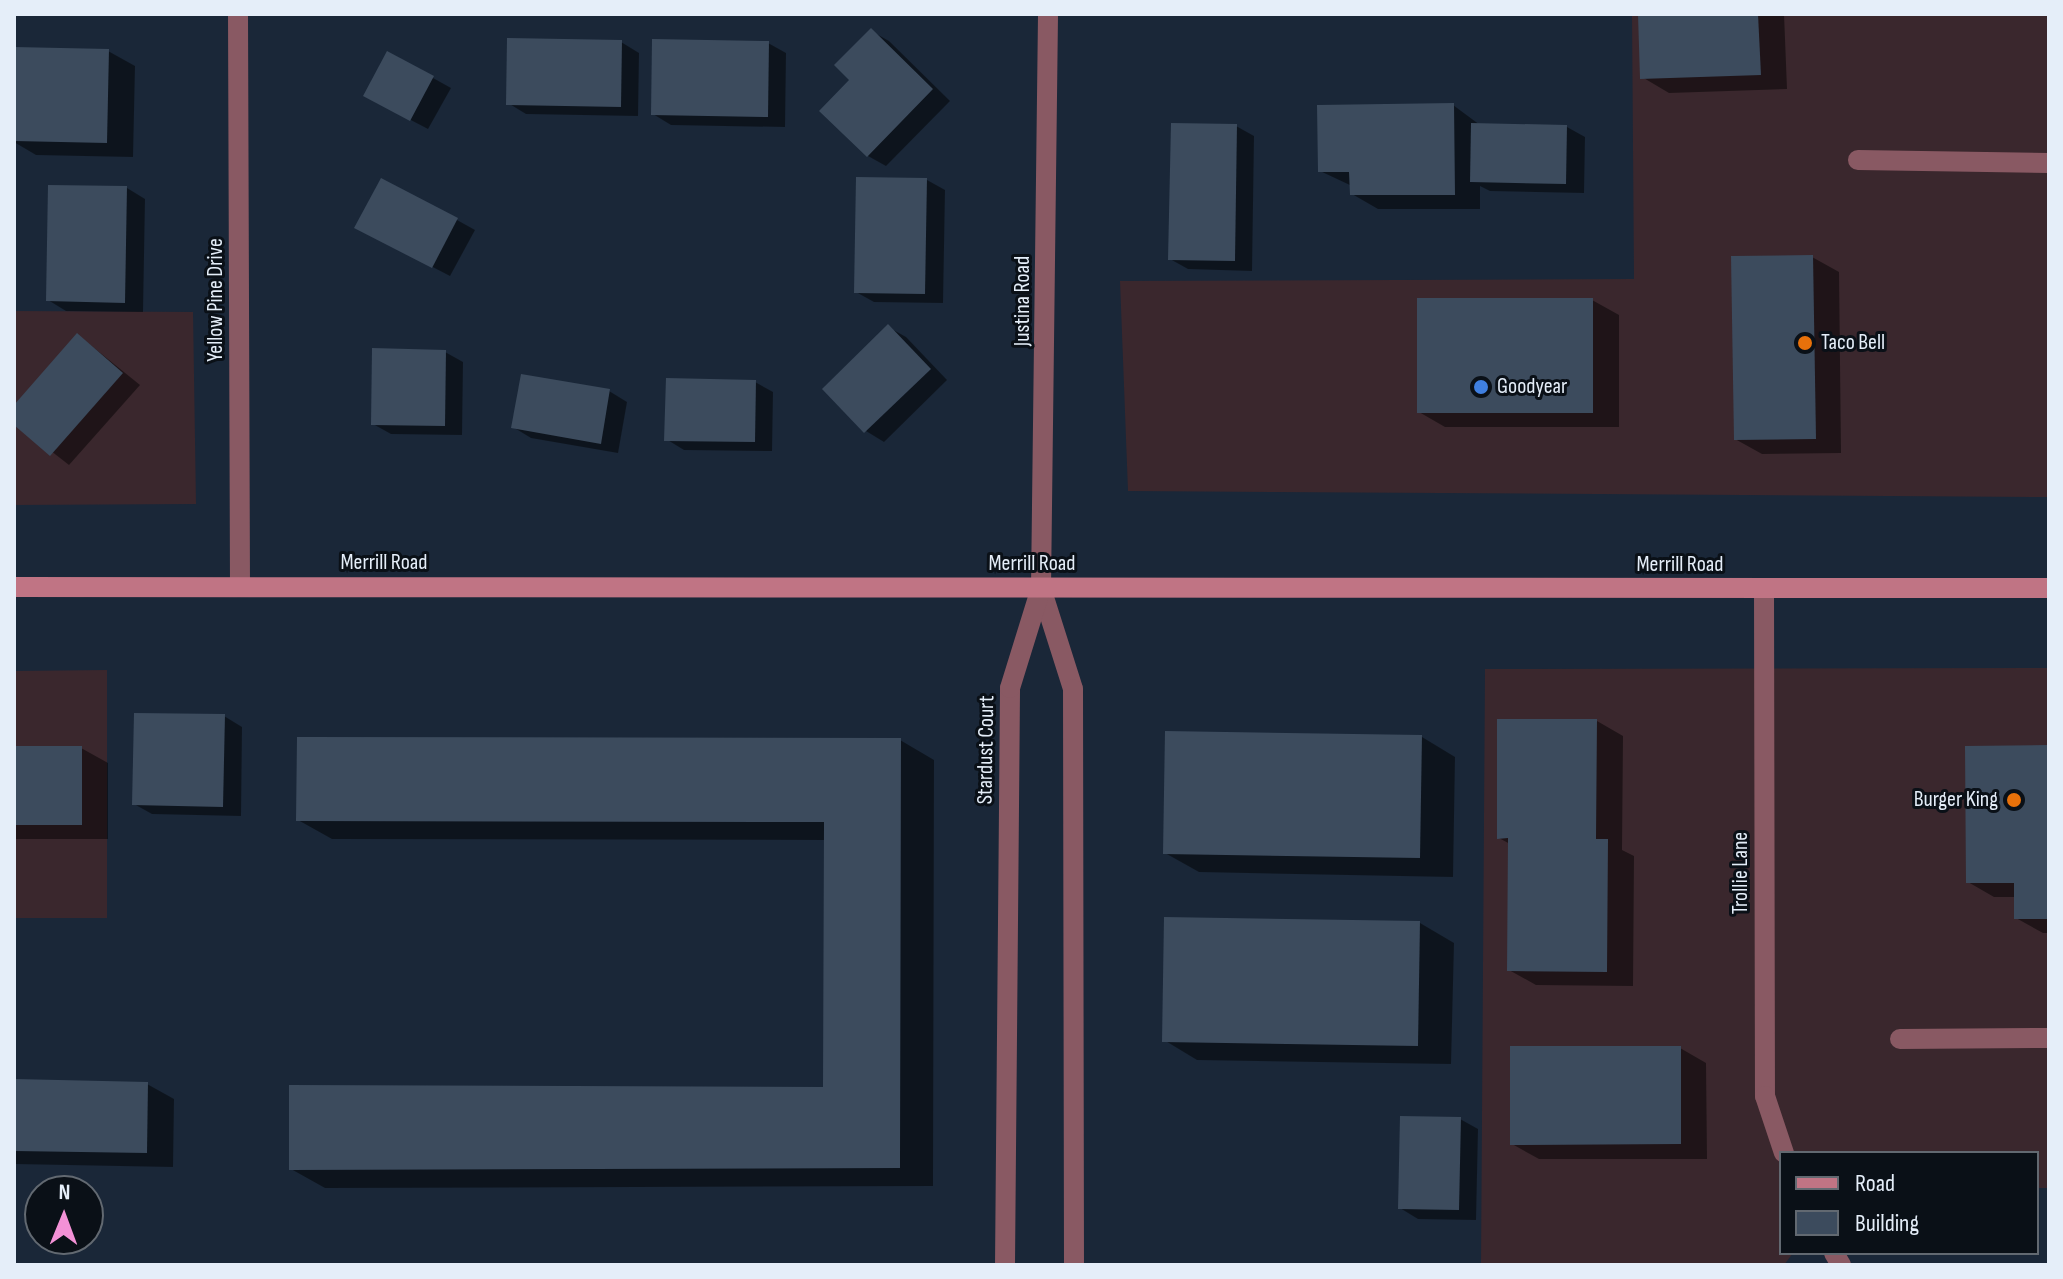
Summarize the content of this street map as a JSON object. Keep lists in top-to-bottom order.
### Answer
{
  "streets": {
    "main road": ["Merrill Road"],
    "street": [
      "Yellow Pine Drive",
      "Justina Road",
      "Stardust Court",
      "Trollie Lane"
    ]
  },
  "crossings": [
    ["Yellow Pine Drive", "Merrill Road"],
    ["Justina Road", "Merrill Road"],
    ["Justina Road", "Stardust Court"],
    ["Merrill Road", "Stardust Court"],
    ["Merrill Road", "Trollie Lane"]
  ],
  "places": ["Taco Bell", "Goodyear", "Burger King"],
  "legend": ["Road", "Building"],
  "north": "top"
}
